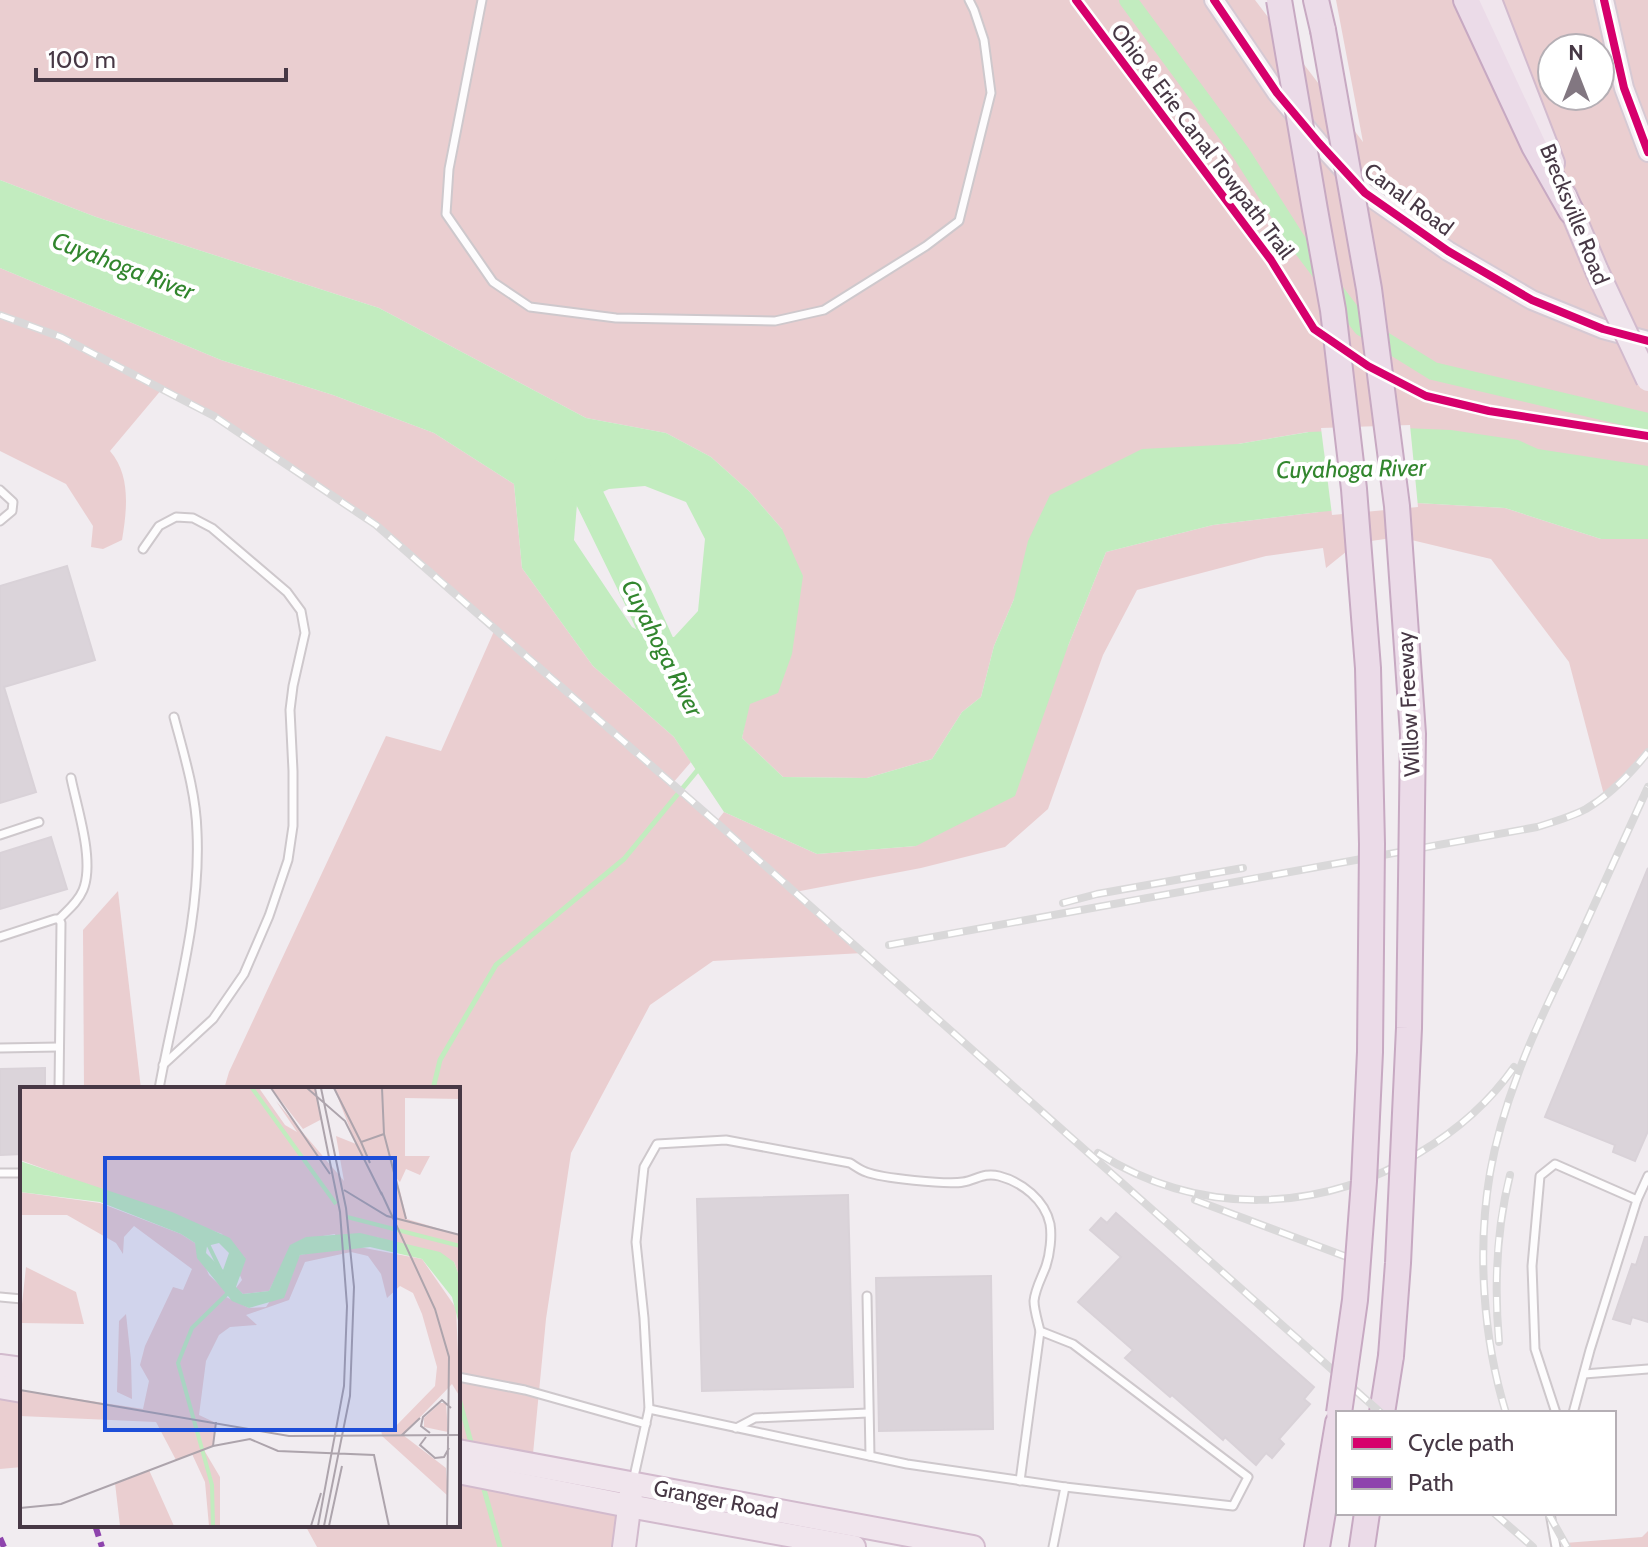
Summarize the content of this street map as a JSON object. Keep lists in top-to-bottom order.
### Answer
{
  "streets": {
    "highway": ["Willow Freeway"],
    "main road": ["Brecksville Road", "Granger Road"],
    "street": ["Canal Road"],
    "cycle path": ["Ohio & Erie Canal Towpath Trail"]
  },
  "water": ["Cuyahoga River"],
  "legend": ["Cycle path", "Path"],
  "scale_bar": "100 m",
  "north": "top"
}
